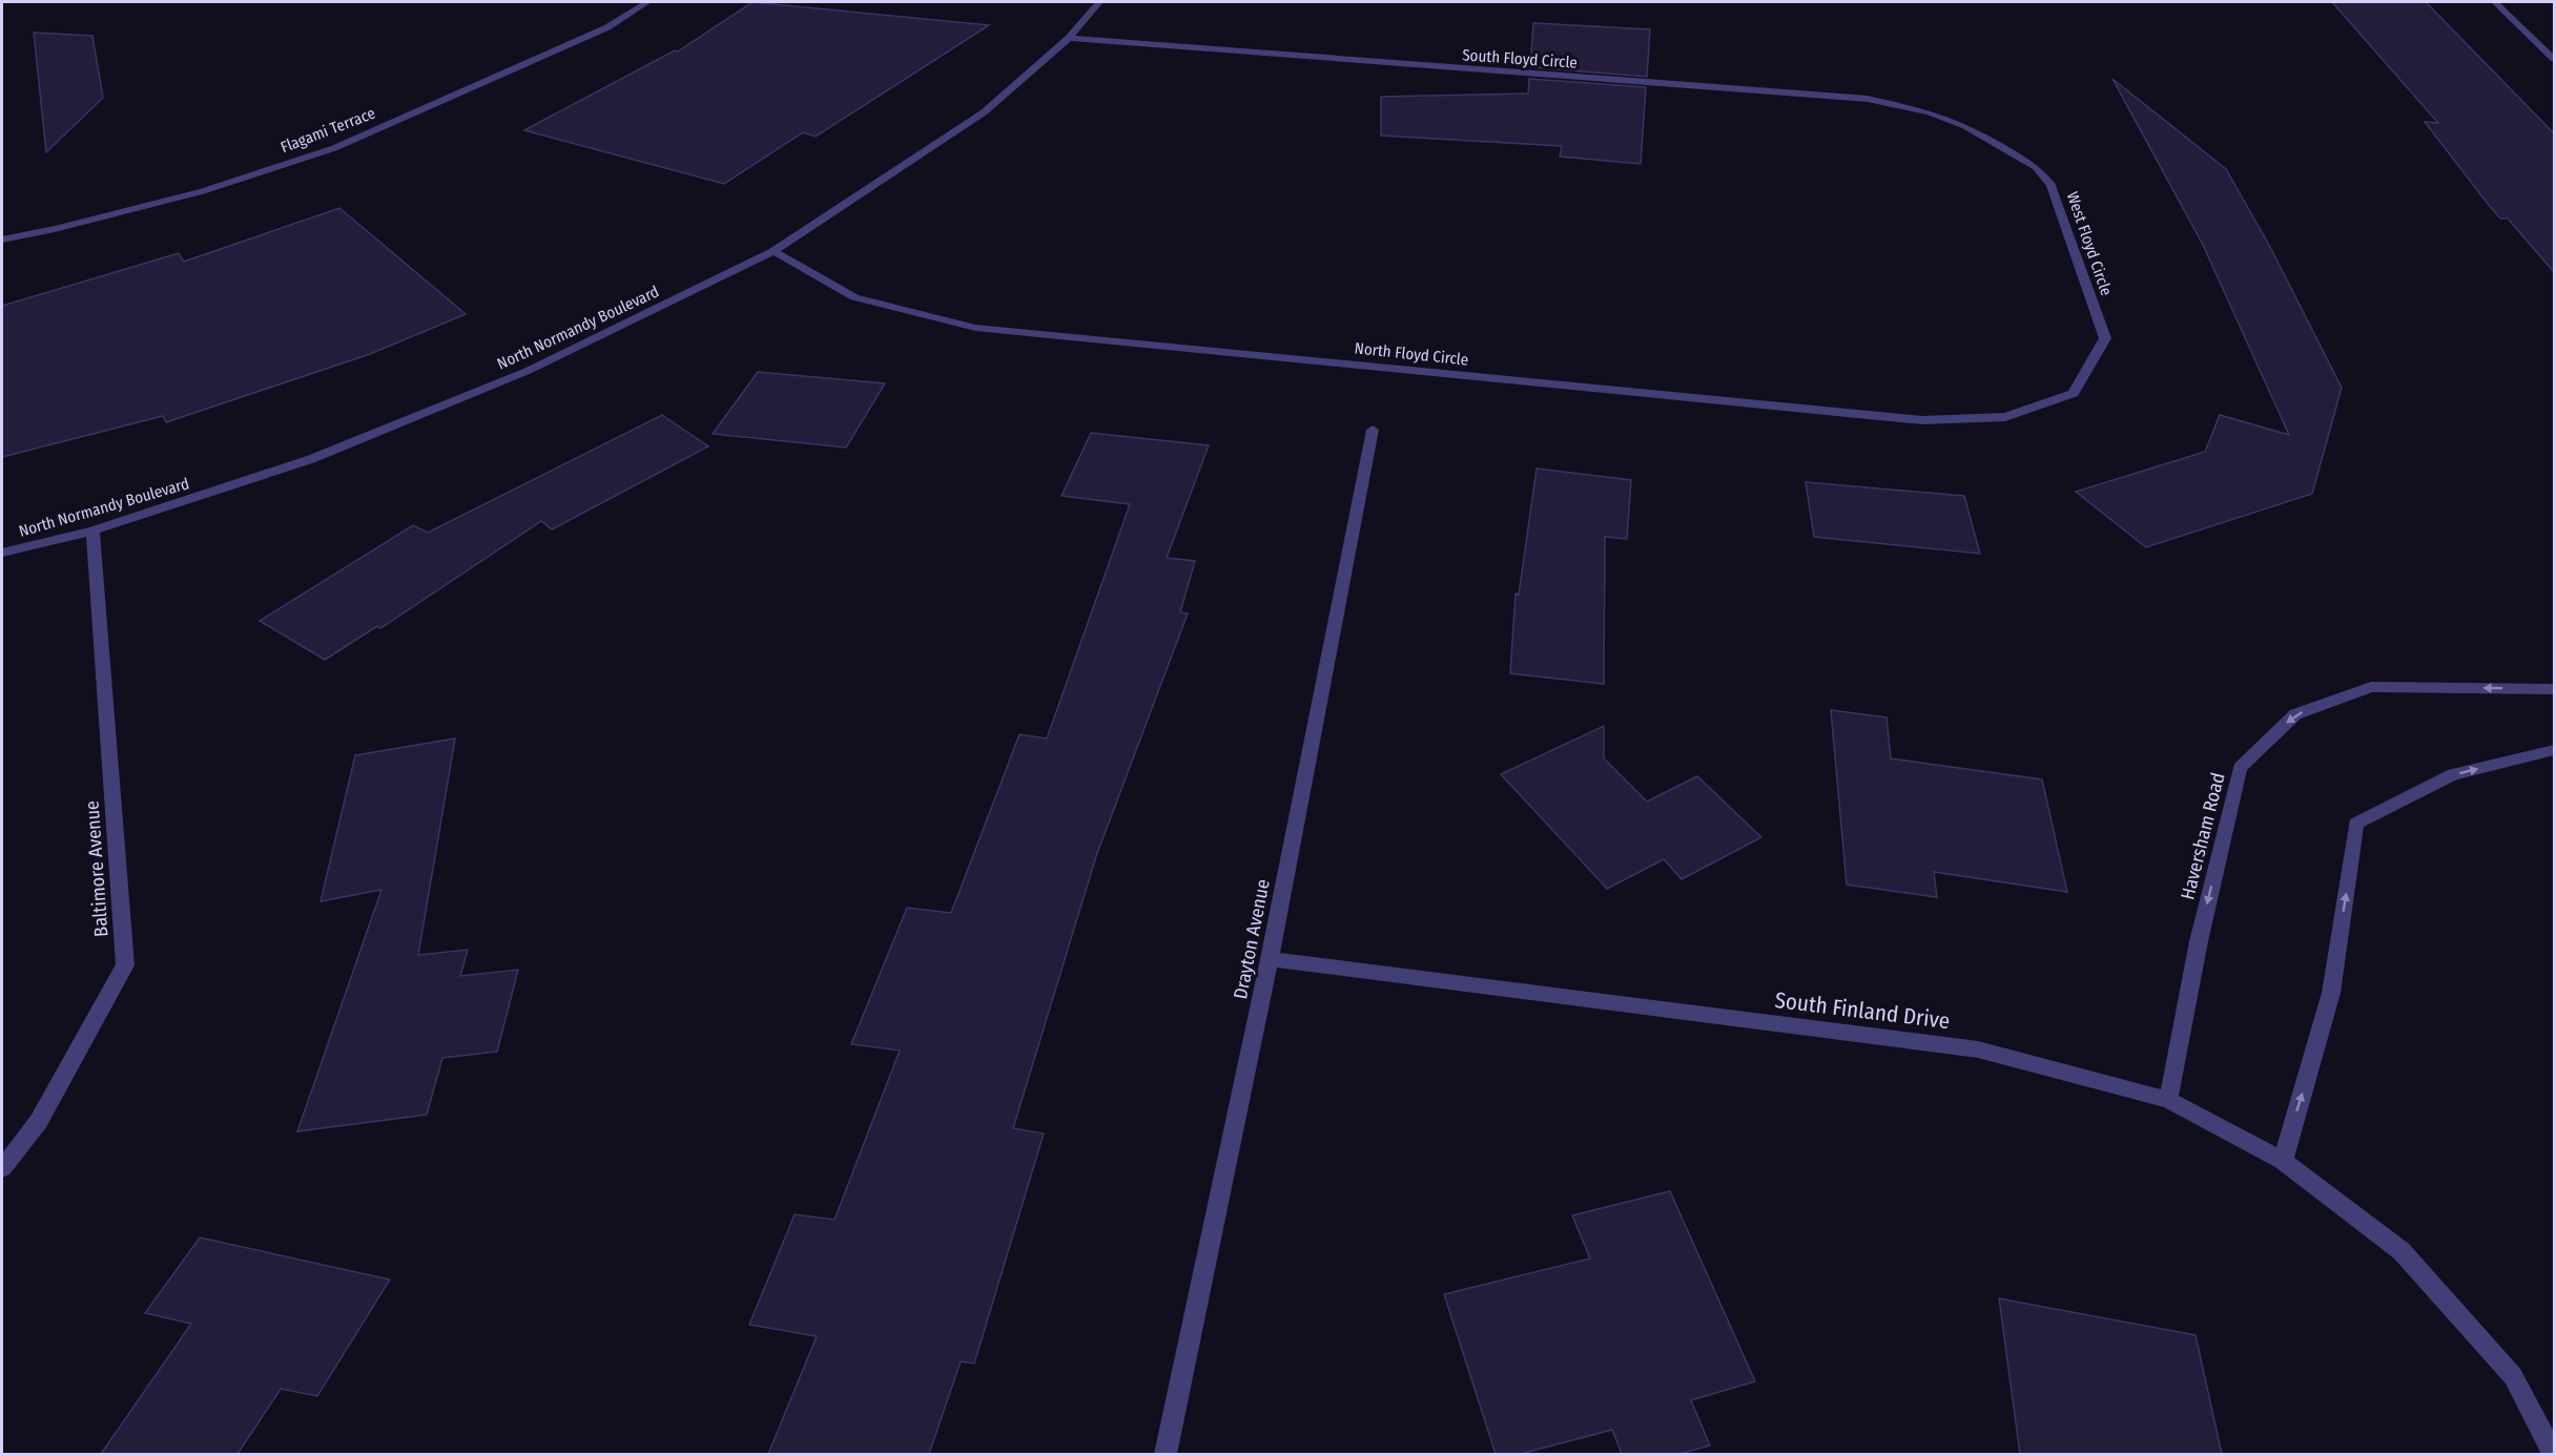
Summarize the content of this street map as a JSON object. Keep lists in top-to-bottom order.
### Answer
{
  "streets": {
    "street": [
      "South Floyd Circle",
      "Flagami Terrace",
      "West Floyd Circle",
      "North Normandy Boulevard",
      "North Floyd Circle",
      "Haversham Road",
      "Baltimore Avenue",
      "Drayton Avenue",
      "South Finland Drive"
    ]
  },
  "crossings": [
    ["South Floyd Circle", "West Floyd Circle"],
    ["South Floyd Circle", "North Normandy Boulevard"],
    ["West Floyd Circle", "North Floyd Circle"],
    ["North Normandy Boulevard", "North Floyd Circle"],
    ["North Normandy Boulevard", "Baltimore Avenue"],
    ["Haversham Road", "South Finland Drive"],
    ["Drayton Avenue", "South Finland Drive"]
  ],
  "one_way": ["Haversham Road"]
}
